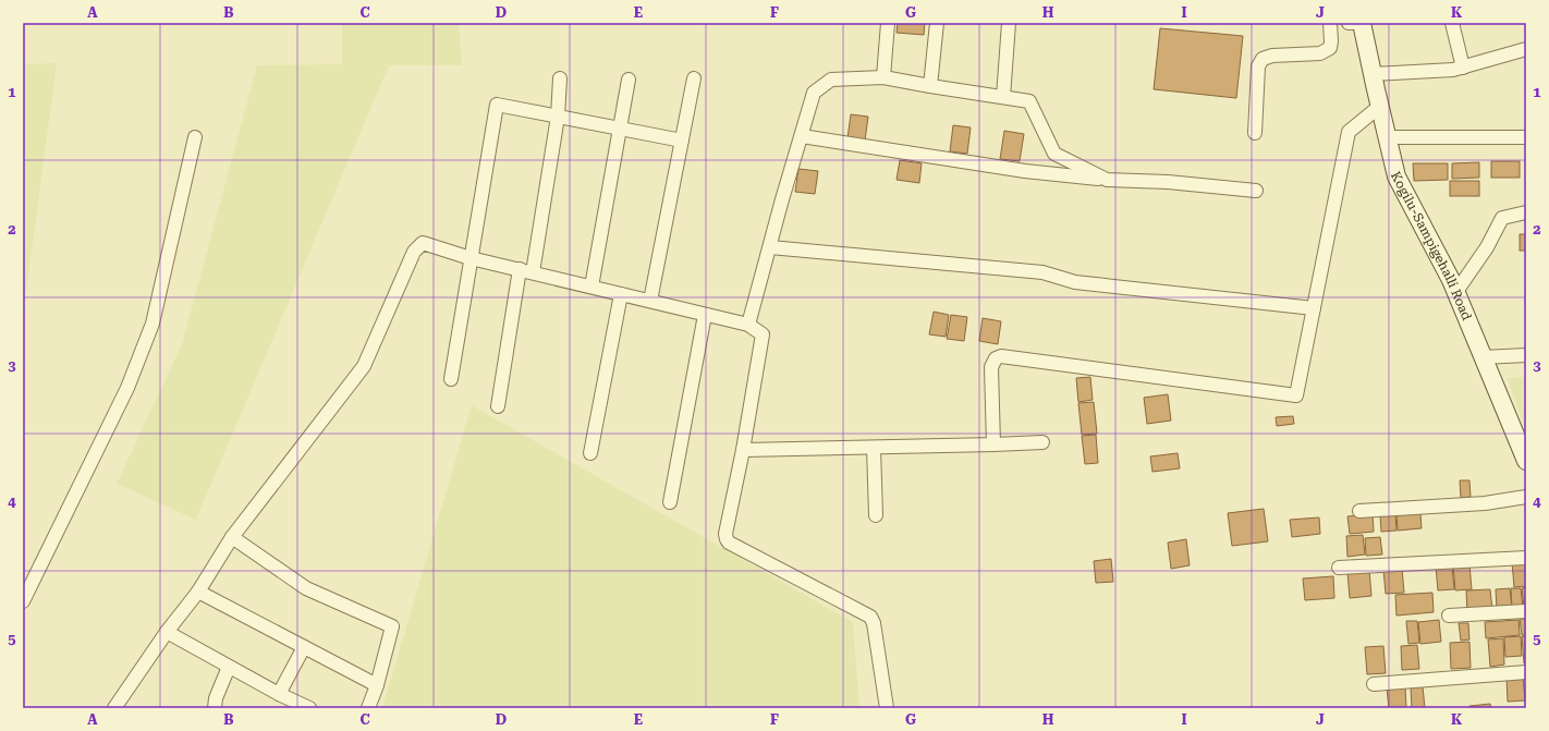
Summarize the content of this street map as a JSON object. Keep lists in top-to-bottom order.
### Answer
{
  "streets": {
    "street": ["Kogilu-Sampigehalli Road"]
  },
  "grid": {
    "columns": [
      "A",
      "B",
      "C",
      "D",
      "E",
      "F",
      "G",
      "H",
      "I",
      "J",
      "K"
    ],
    "rows": [
      "1",
      "2",
      "3",
      "4",
      "5"
    ]
  }
}
